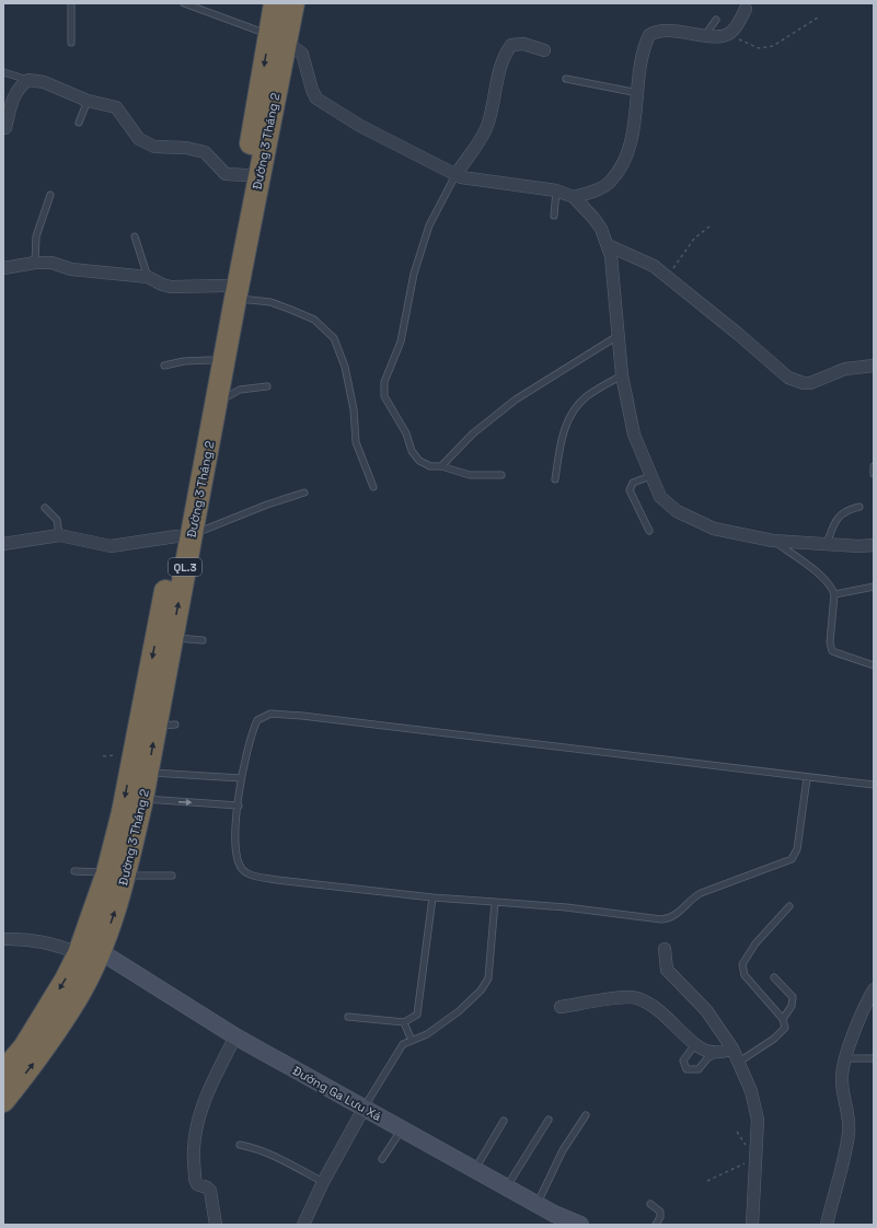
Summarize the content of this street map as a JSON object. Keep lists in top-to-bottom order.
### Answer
{
  "streets": {
    "highway": ["Đường 3 Tháng 2", "QL.3"],
    "street": ["Đường Ga Lưu Xá"]
  },
  "crossings": [
    ["Đường 3 Tháng 2", "Đường Ga Lưu Xá"]
  ]
}
